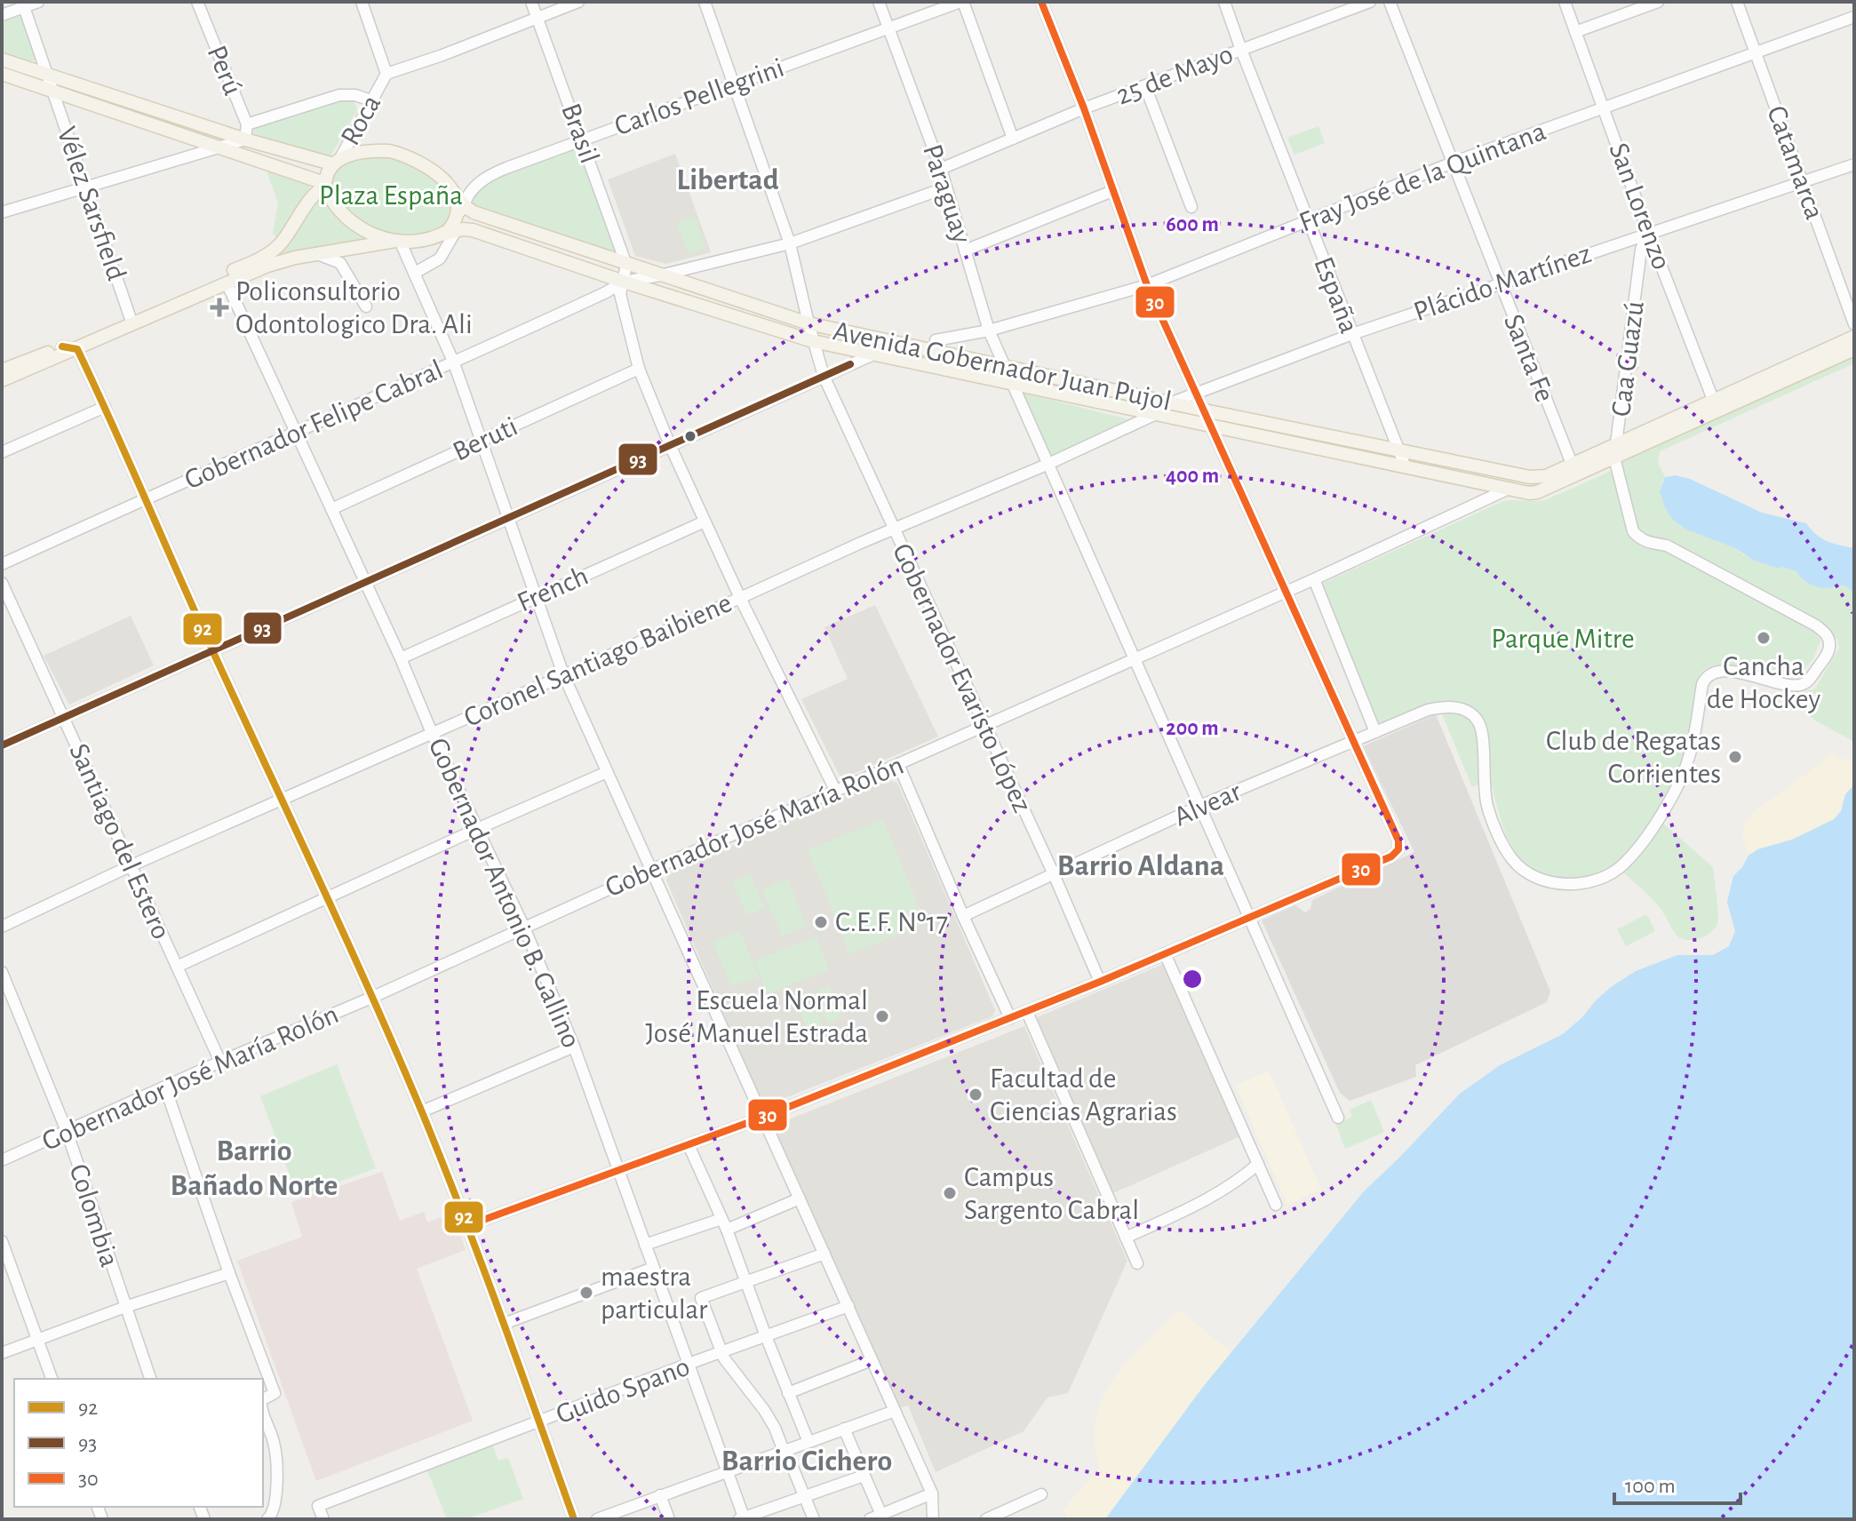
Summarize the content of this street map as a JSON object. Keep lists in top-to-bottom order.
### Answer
{
  "streets": {
    "main road": ["Avenida Gobernador Juan Pujol"],
    "street": [
      "Perú",
      "25 de Mayo",
      "Carlos Pellegrini",
      "Roca",
      "Brasil",
      "Catamarca",
      "Fray José de la Quintana",
      "Paraguay",
      "Vélez Sarsfield",
      "San Lorenzo",
      "Plácido Martínez",
      "España",
      "Santa Fe",
      "Caa Guazú",
      "Gobernador Felipe Cabral",
      "Beruti",
      "French",
      "Coronel Santiago Baibiene",
      "Gobernador Evaristo López",
      "Alvear",
      "Gobernador José María Rolón",
      "Santiago del Estero",
      "Gobernador Antonio B. Gallino",
      "Colombia",
      "Guido Spano"
    ]
  },
  "crossings": [
    ["25 de Mayo", "Paraguay"],
    ["25 de Mayo", "España"],
    ["Carlos Pellegrini", "Roca"],
    ["Carlos Pellegrini", "Brasil"],
    ["Carlos Pellegrini", "Paraguay"],
    ["Carlos Pellegrini", "Avenida Gobernador Juan Pujol"],
    ["Carlos Pellegrini", "Gobernador Evaristo López"],
    ["Roca", "Avenida Gobernador Juan Pujol"],
    ["Brasil", "Avenida Gobernador Juan Pujol"],
    ["Catamarca", "Fray José de la Quintana"],
    ["Catamarca", "Plácido Martínez"],
    ["Fray José de la Quintana", "Paraguay"],
    ["Fray José de la Quintana", "San Lorenzo"],
    ["Fray José de la Quintana", "España"],
    ["Fray José de la Quintana", "Santa Fe"],
    ["Paraguay", "Avenida Gobernador Juan Pujol"],
    ["Paraguay", "Coronel Santiago Baibiene"],
    ["Paraguay", "Alvear"],
    ["Paraguay", "Gobernador José María Rolón"],
    ["San Lorenzo", "Plácido Martínez"],
    ["San Lorenzo", "Caa Guazú"],
    ["Plácido Martínez", "España"],
    ["Plácido Martínez", "Santa Fe"],
    ["Plácido Martínez", "Caa Guazú"],
    ["Plácido Martínez", "Avenida Gobernador Juan Pujol"],
    ["Plácido Martínez", "Coronel Santiago Baibiene"],
    ["España", "Avenida Gobernador Juan Pujol"],
    ["Santa Fe", "Avenida Gobernador Juan Pujol"],
    ["Caa Guazú", "Alvear"],
    ["Avenida Gobernador Juan Pujol", "Gobernador Felipe Cabral"],
    ["Avenida Gobernador Juan Pujol", "Coronel Santiago Baibiene"],
    ["Avenida Gobernador Juan Pujol", "Gobernador Evaristo López"],
    ["Avenida Gobernador Juan Pujol", "Gobernador José María Rolón"],
    ["Gobernador Felipe Cabral", "Gobernador Antonio B. Gallino"],
    ["Beruti", "Gobernador Antonio B. Gallino"],
    ["French", "Gobernador Antonio B. Gallino"],
    ["Coronel Santiago Baibiene", "Gobernador Evaristo López"],
    ["Coronel Santiago Baibiene", "Santiago del Estero"],
    ["Coronel Santiago Baibiene", "Gobernador Antonio B. Gallino"],
    ["Gobernador Evaristo López", "Alvear"],
    ["Gobernador Evaristo López", "Gobernador José María Rolón"],
    ["Gobernador José María Rolón", "Santiago del Estero"],
    ["Gobernador José María Rolón", "Gobernador Antonio B. Gallino"],
    ["Gobernador José María Rolón", "Colombia"],
    ["Gobernador Antonio B. Gallino", "Guido Spano"]
  ],
  "districts": [
    "Libertad",
    "Barrio Aldana",
    "Barrio Bañado Norte",
    "Barrio Cichero"
  ],
  "parks": ["Plaza España", "Parque Mitre"],
  "places": {
    "health": ["Policonsultorio Odontologico Dra. Ali"],
    "other": [
      "Cancha de Hockey",
      "Club de Regatas Corrientes",
      "C.E.F. Nº17",
      "Escuela Normal José Manuel Estrada",
      "Facultad de Ciencias Agrarias",
      "Campus Sargento Cabral",
      "maestra particular"
    ]
  },
  "lines": ["transit line 30", "transit line 92", "transit line 93"],
  "legend": ["92", "93", "30"],
  "scale_bar": "100 m",
  "rings": ["600 m", "400 m", "200 m"]
}
